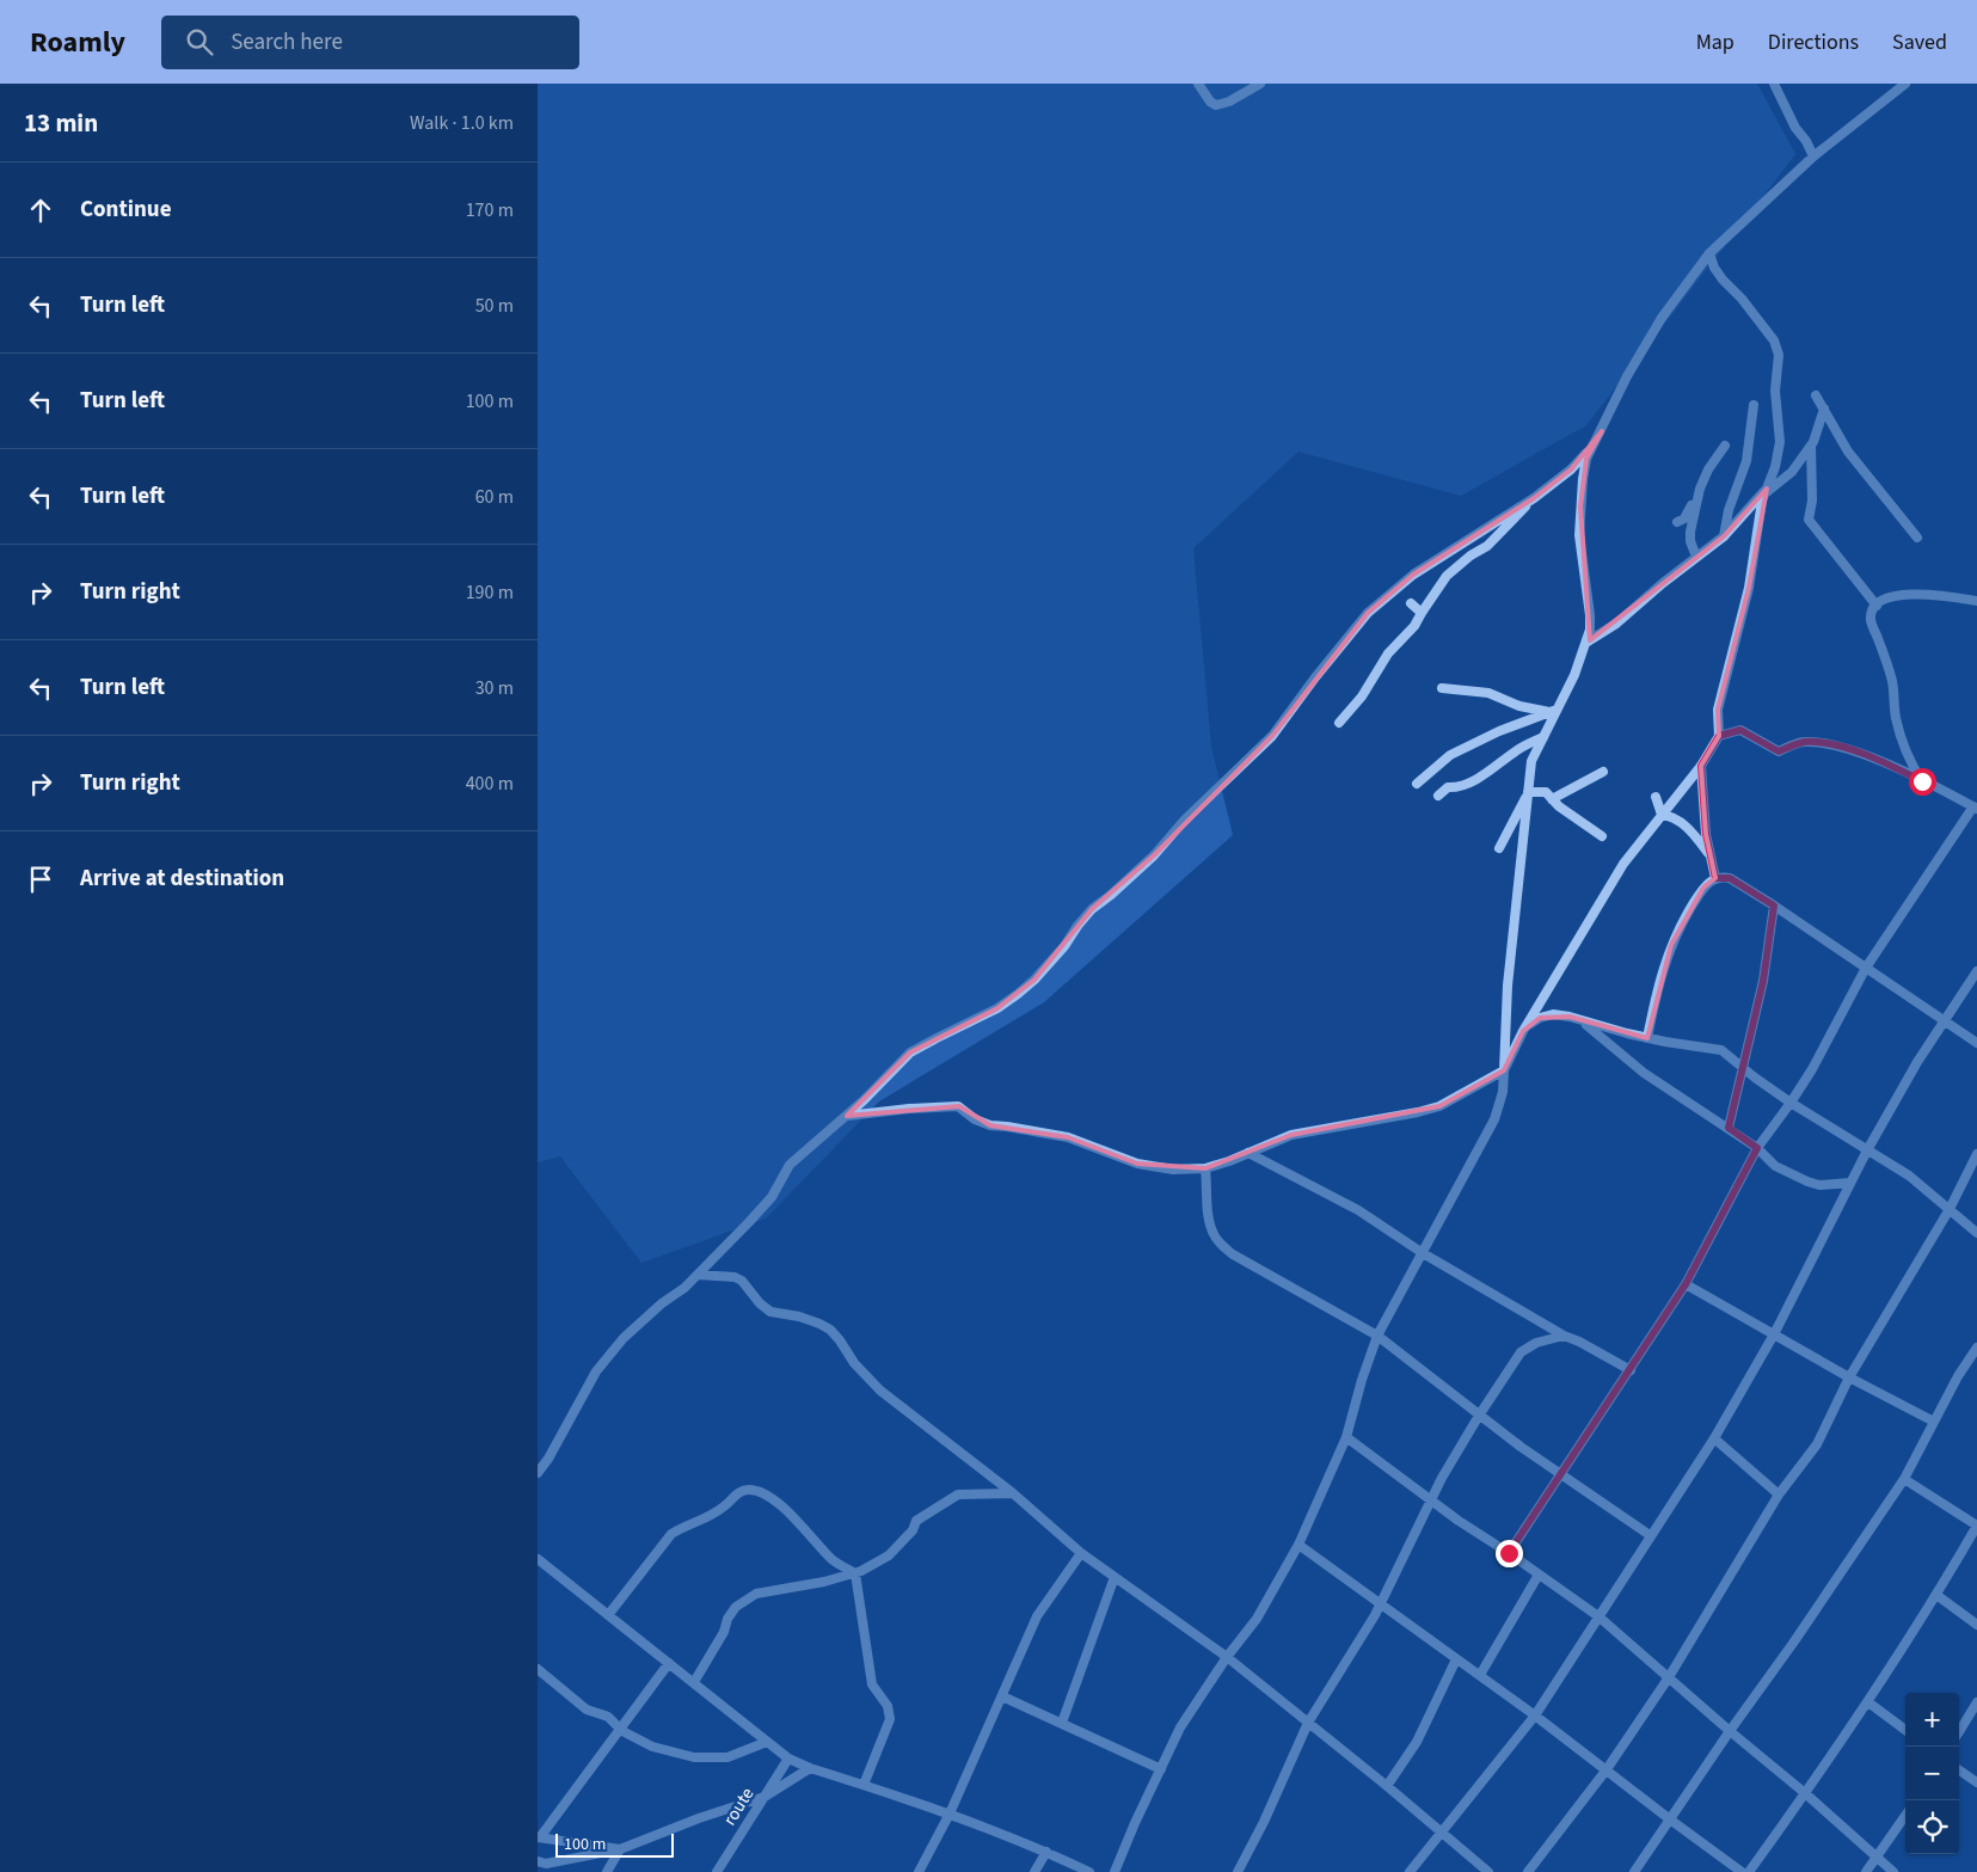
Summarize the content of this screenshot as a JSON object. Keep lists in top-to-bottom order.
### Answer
{
  "streets": {
    "street": ["route"]
  },
  "scale_bar": "100 m",
  "page": {
    "header": "Roamly",
    "search": "Search here",
    "nav": ["Map", "Directions", "Saved"],
    "heading": ["13 min", "Walk · 1.0 km"],
    "list": [
      ["Continue", "170 m"],
      ["Turn left", "50 m"],
      ["Turn left", "100 m"],
      ["Turn left", "60 m"],
      ["Turn right", "190 m"],
      ["Turn left", "30 m"],
      ["Turn right", "400 m"],
      "Arrive at destination"
    ],
    "map_buttons": ["+", "−"],
    "scale": "100 m"
  }
}
